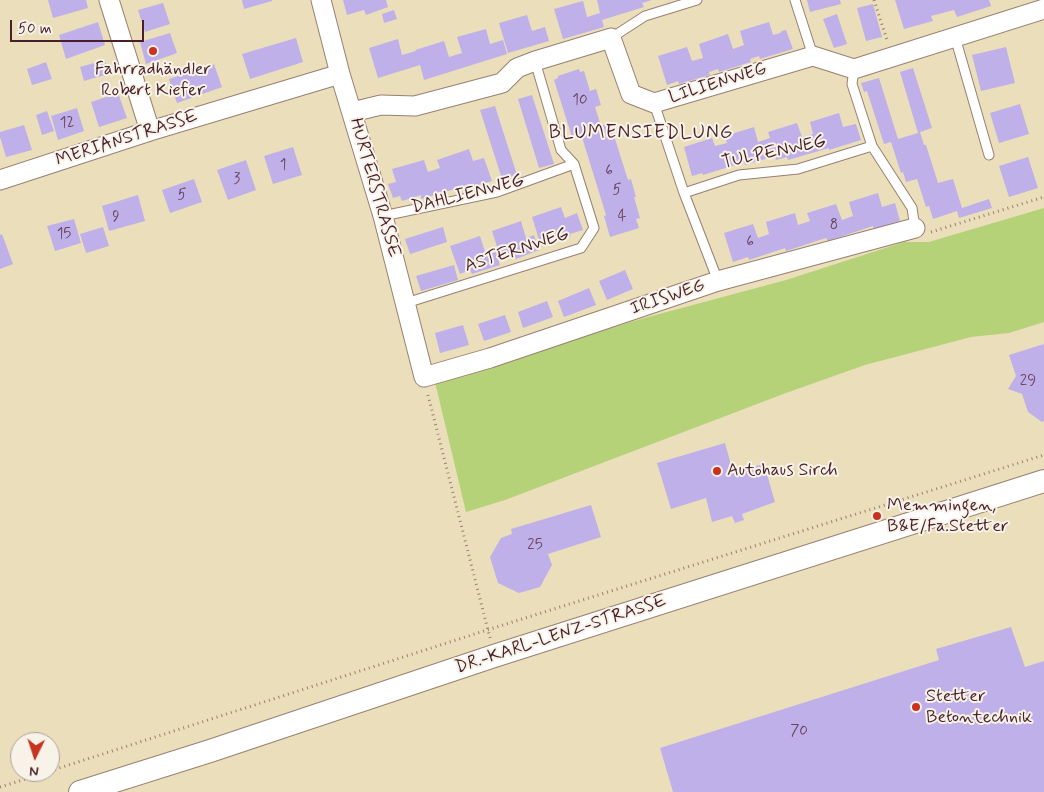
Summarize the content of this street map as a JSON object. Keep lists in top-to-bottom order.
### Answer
{
  "streets": {
    "street": [
      "LILIENWEG",
      "MERIANSTRASSE",
      "HURTERSTRASSE",
      "IRISWEG",
      "DR.-KARL-LENZ-STRASSE"
    ],
    "lane": ["TULPENWEG", "DAHLIENWEG", "ASTERNWEG"]
  },
  "crossings": [
    ["MERIANSTRASSE", "HURTERSTRASSE"],
    ["HURTERSTRASSE", "DAHLIENWEG"],
    ["HURTERSTRASSE", "ASTERNWEG"],
    ["HURTERSTRASSE", "IRISWEG"],
    ["DAHLIENWEG", "ASTERNWEG"]
  ],
  "districts": ["BLUMENSIEDLUNG"],
  "places": [
    "Fahrradhändler Robert Kiefer",
    "Autohaus Sirch",
    "Memmingen, B&E/Fa.Stetter",
    "Stetter Betontechnik"
  ],
  "house_numbers": [
    "10",
    "12",
    "1",
    "6",
    "3",
    "5",
    "5",
    "4",
    "9",
    "8",
    "15",
    "6",
    "29",
    "25",
    "70"
  ],
  "scale_bar": "50 m",
  "north": "bottom"
}
